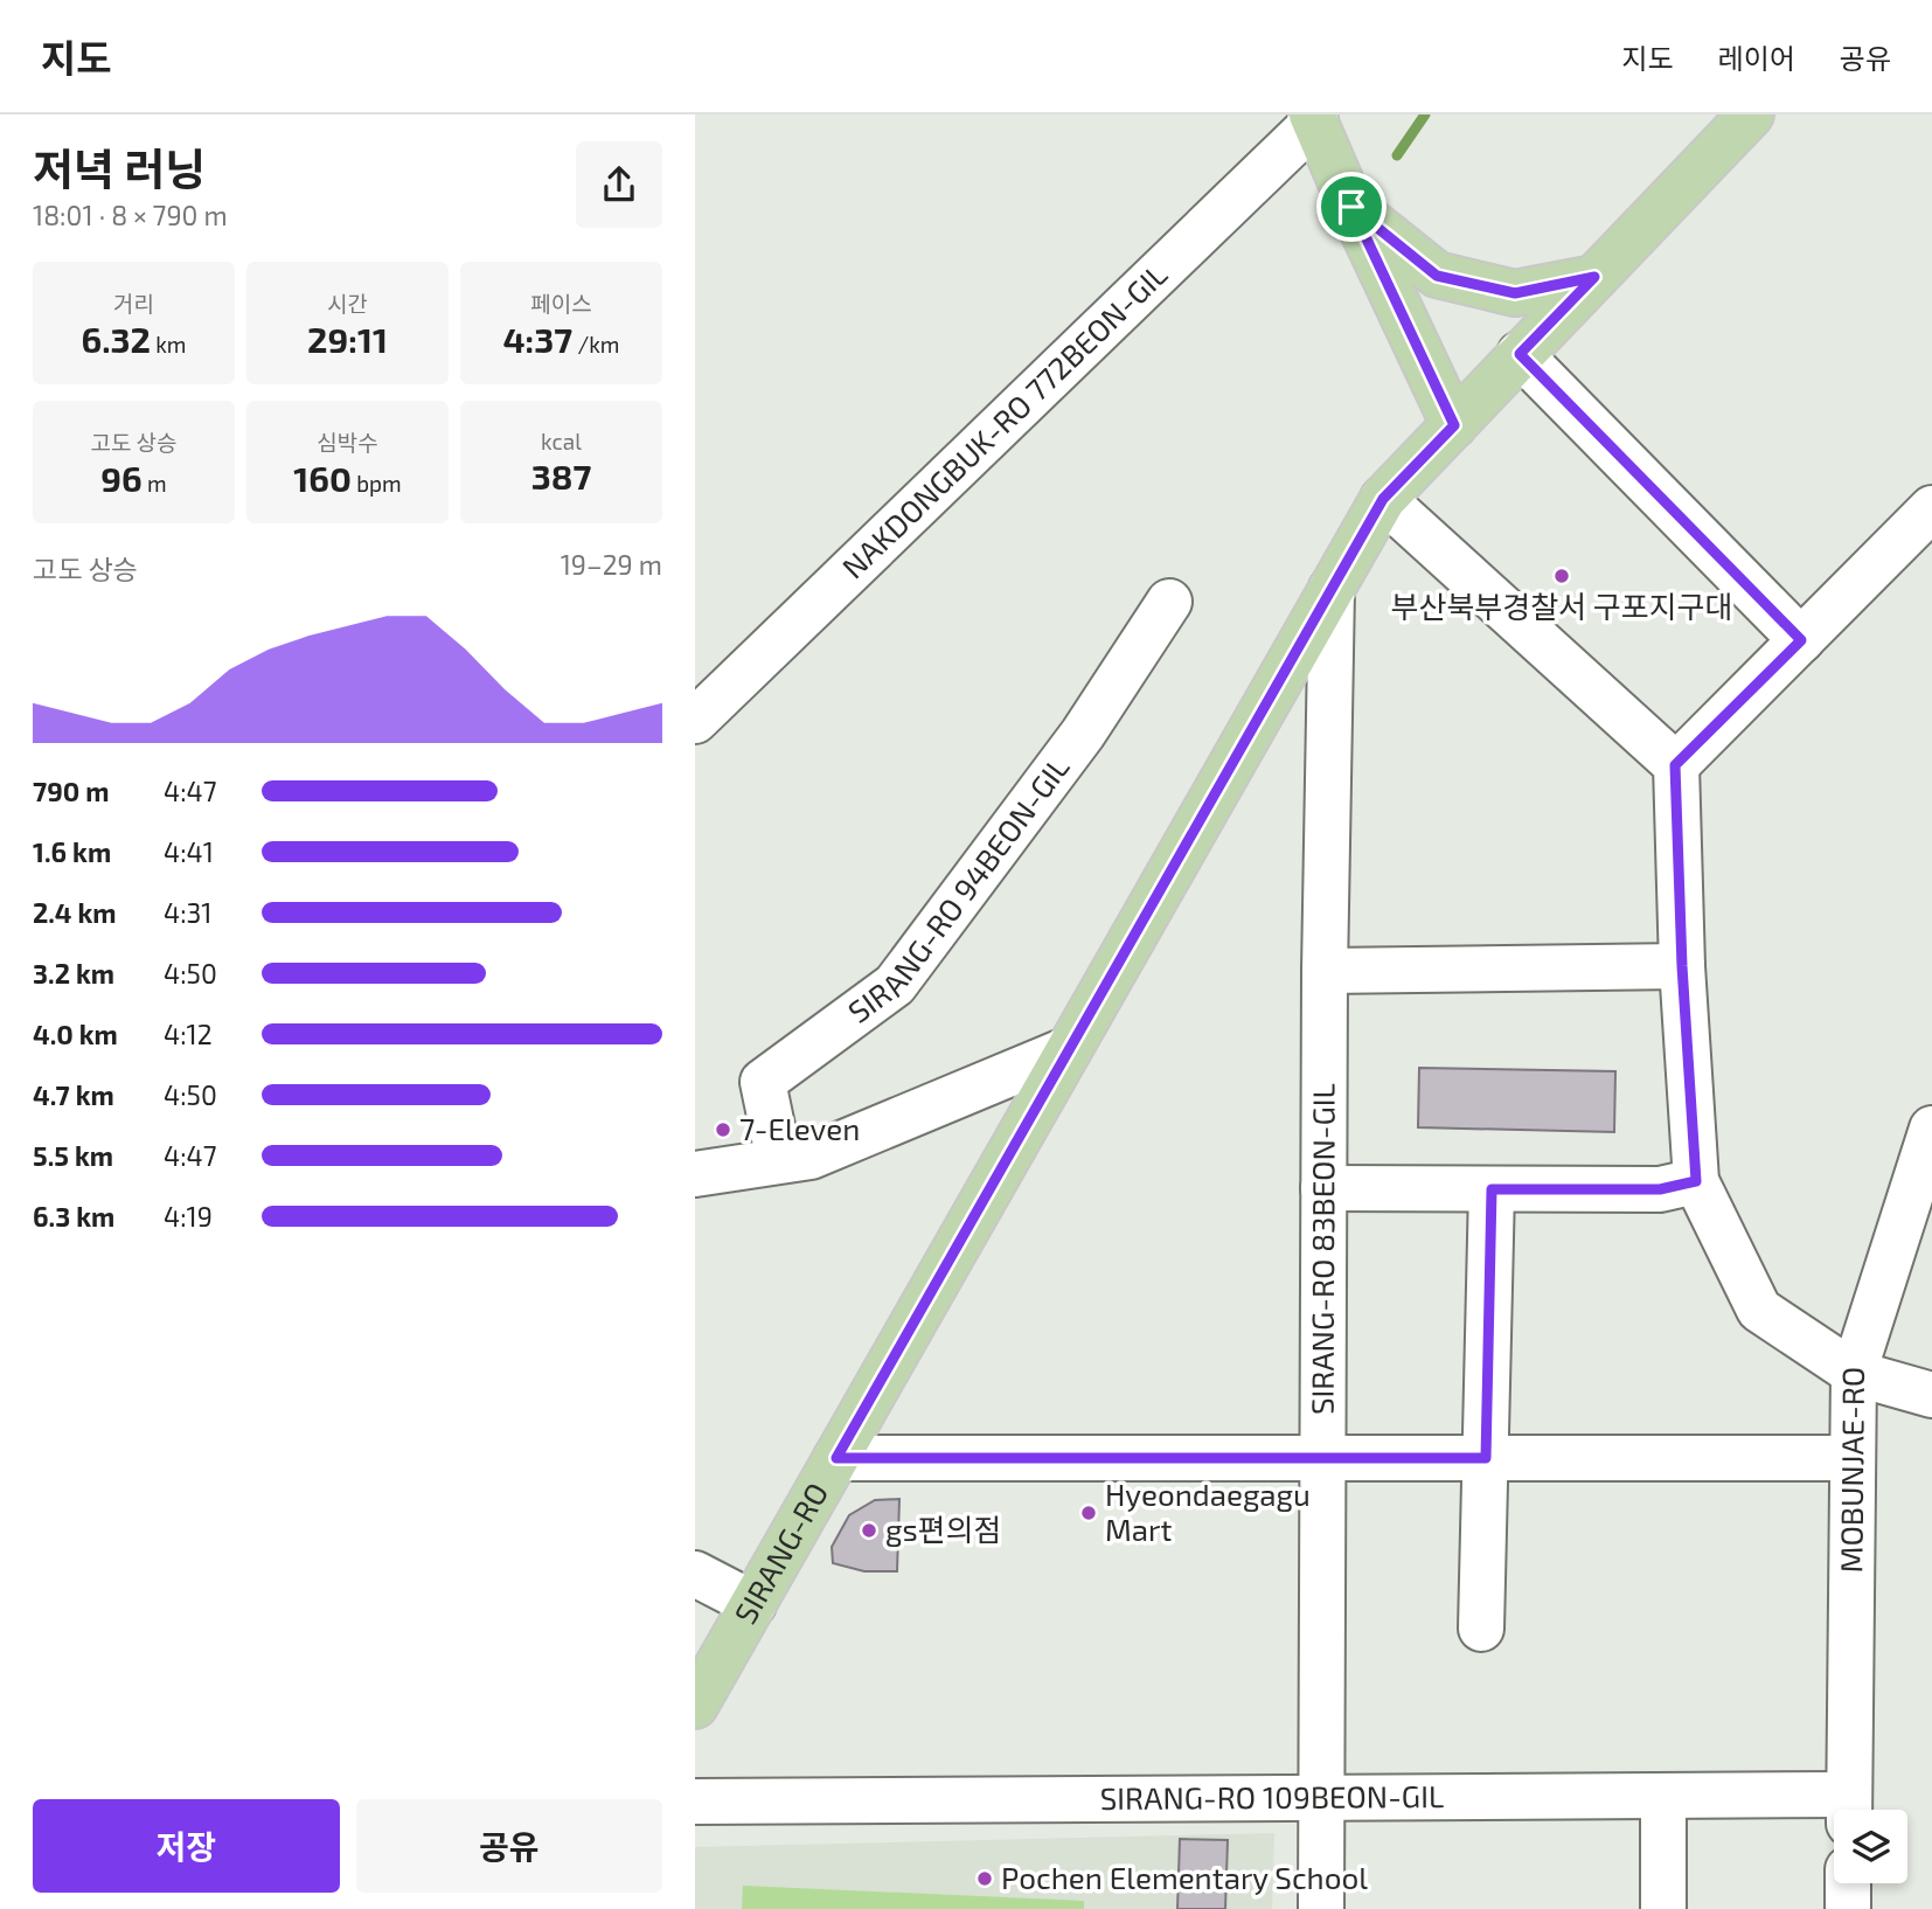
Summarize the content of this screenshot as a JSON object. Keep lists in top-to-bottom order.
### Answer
{
  "streets": {
    "main road": ["SIRANG-RO"],
    "street": [
      "NAKDONGBUK-RO 772BEON-GIL",
      "SIRANG-RO 94BEON-GIL",
      "SIRANG-RO 83BEON-GIL",
      "MOBUNJAE-RO",
      "SIRANG-RO 109BEON-GIL"
    ]
  },
  "crossings": [
    ["SIRANG-RO 83BEON-GIL", "SIRANG-RO"],
    ["SIRANG-RO 83BEON-GIL", "SIRANG-RO 109BEON-GIL"],
    ["MOBUNJAE-RO", "SIRANG-RO 109BEON-GIL"]
  ],
  "places": [
    "부산북부경찰서 구포지구대",
    "7-Eleven",
    "Hyeondaegagu Mart",
    "gs편의점",
    "Pochen Elementary School"
  ],
  "page": {
    "header": "지도",
    "nav": ["지도", "레이어", "공유"],
    "heading": ["저녁 러닝", "18:01 · 8 × 790 m"],
    "stats": [
      ["거리", "6.32 km"],
      ["시간", "29:11"],
      ["페이스", "4:37 /km"],
      ["고도 상승", "96 m"],
      ["심박수", "160 bpm"],
      ["kcal", "387"]
    ],
    "chart": ["고도 상승", "19–29 m"],
    "list": [
      {
        "name": "790 m",
        "note": "4:47"
      },
      {
        "name": "1.6 km",
        "note": "4:41"
      },
      {
        "name": "2.4 km",
        "note": "4:31"
      },
      {
        "name": "3.2 km",
        "note": "4:50"
      },
      {
        "name": "4.0 km",
        "note": "4:12"
      },
      {
        "name": "4.7 km",
        "note": "4:50"
      },
      {
        "name": "5.5 km",
        "note": "4:47"
      },
      {
        "name": "6.3 km",
        "note": "4:19"
      }
    ],
    "buttons": ["저장", "공유"]
  }
}
